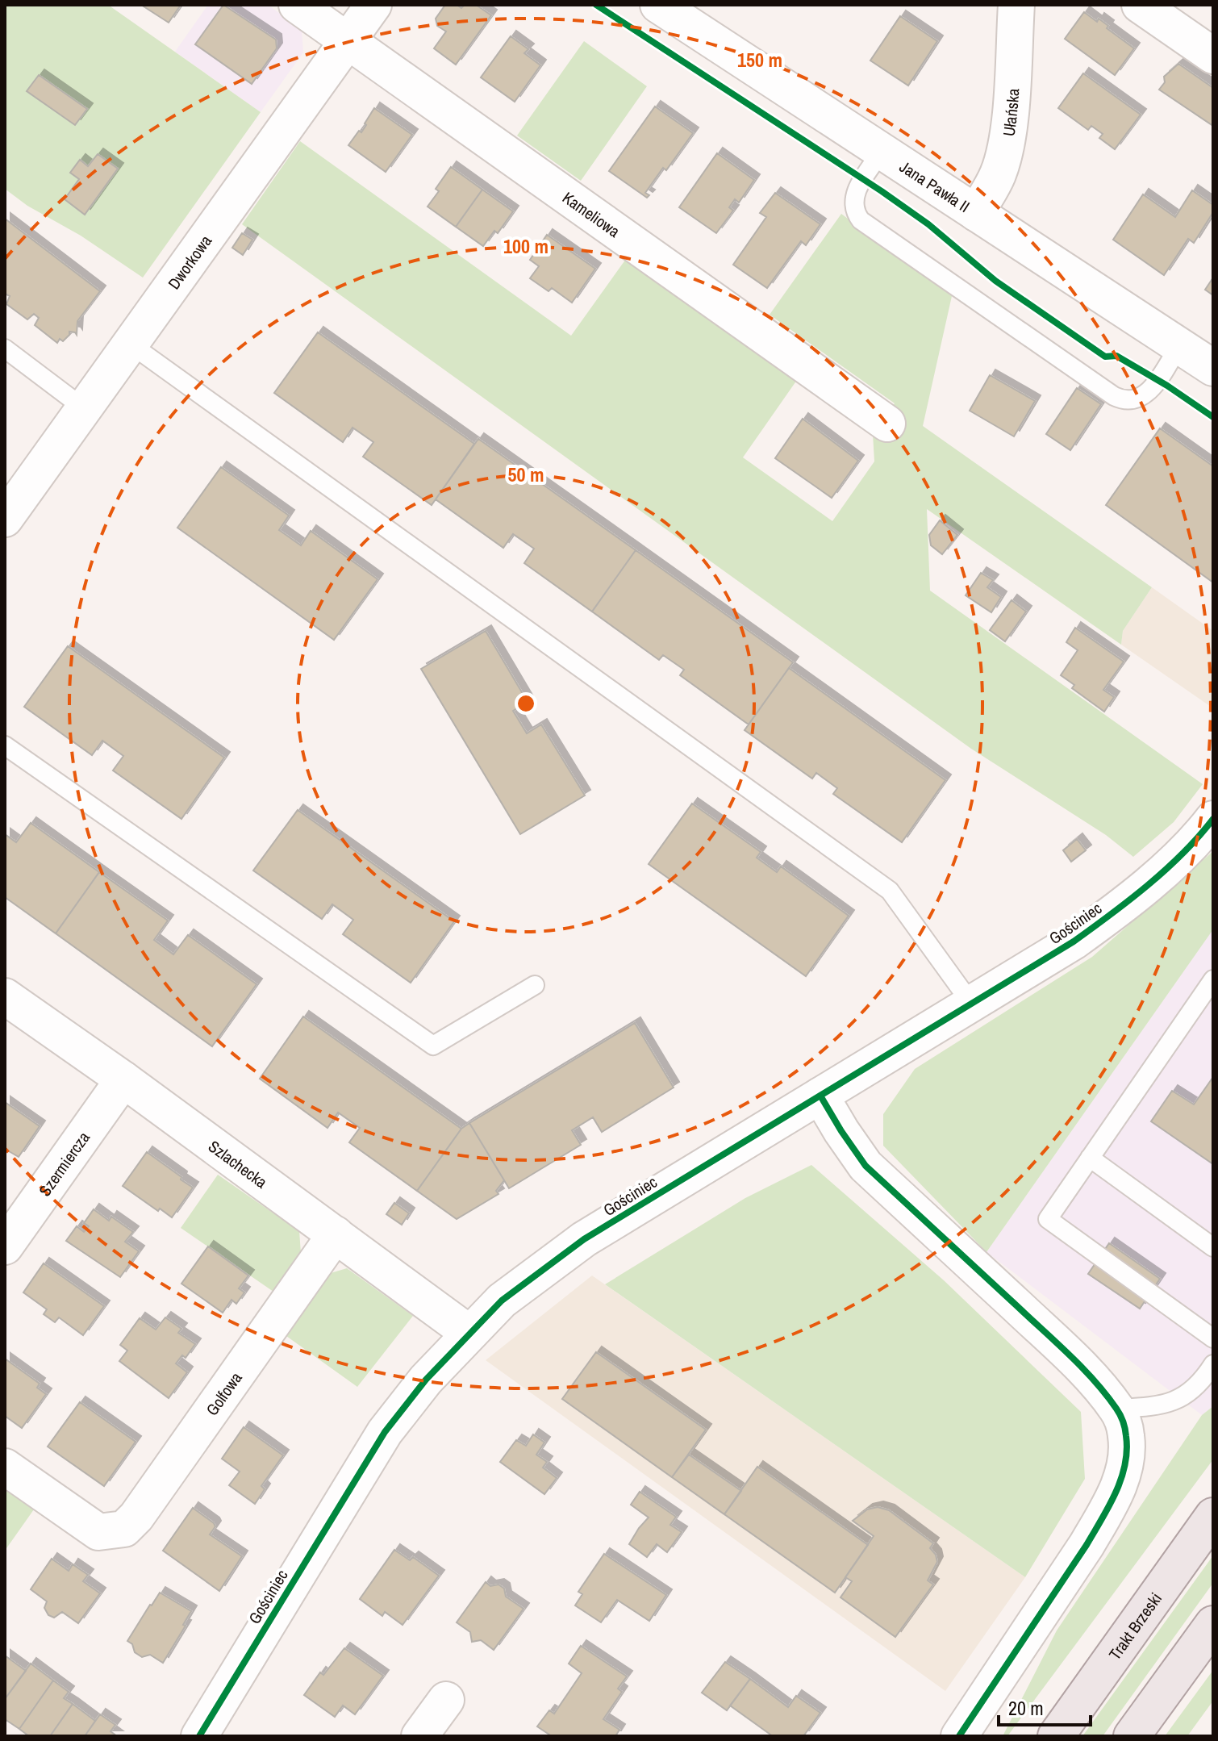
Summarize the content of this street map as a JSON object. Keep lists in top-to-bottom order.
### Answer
{
  "streets": {
    "main road": ["Trakt Brzeski"],
    "street": [
      "Ułańska",
      "Jana Pawła II",
      "Kameliowa",
      "Dworkowa",
      "Gościniec",
      "Szermiercza",
      "Szlachecka",
      "Golfowa"
    ]
  },
  "crossings": [
    ["Ułańska", "Jana Pawła II"],
    ["Kameliowa", "Dworkowa"],
    ["Gościniec", "Szlachecka"],
    ["Szermiercza", "Szlachecka"],
    ["Szlachecka", "Golfowa"]
  ],
  "scale_bar": "20 m",
  "rings": ["150 m", "100 m", "50 m"]
}
